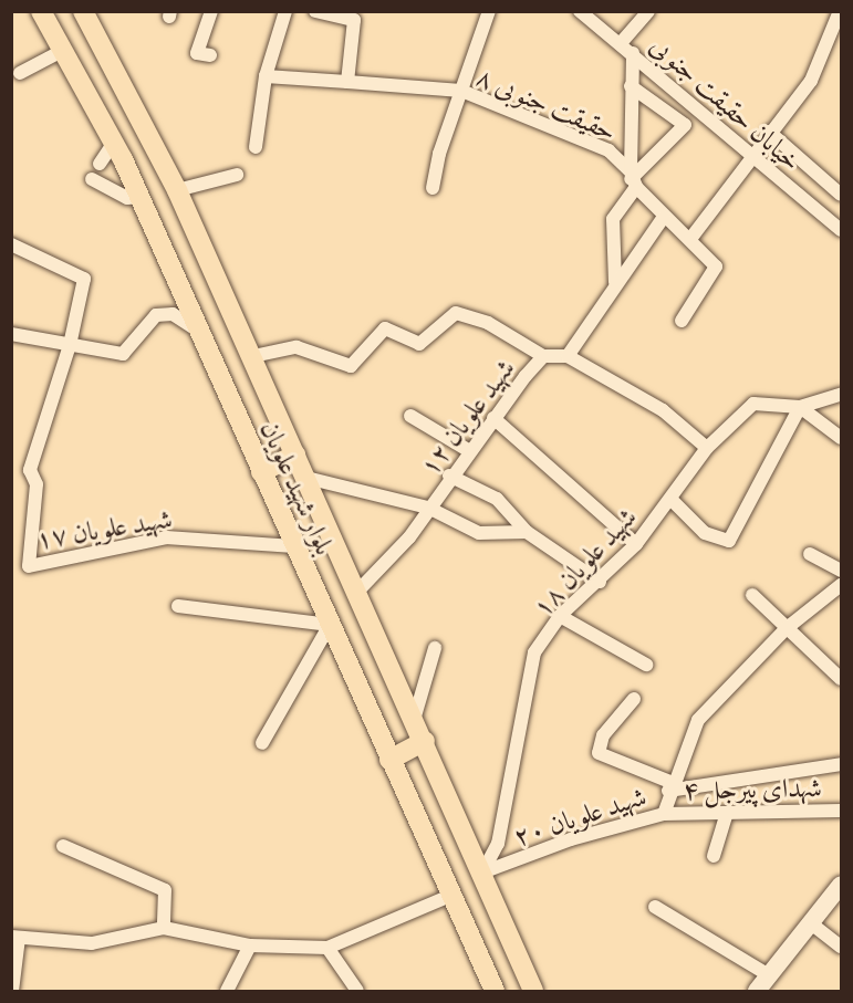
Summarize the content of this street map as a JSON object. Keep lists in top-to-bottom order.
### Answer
{
  "streets": {
    "main road": ["بلوار شهید علویان"],
    "street": [
      "خیابان حقیقت جنوبی",
      "حقیقت جنوبی ۸",
      "شهید علویان ۱۲",
      "شهید علویان ۱۷",
      "شهید علویان ۱۸",
      "شهدای پیرجل ۴",
      "شهید علویان ۲۰"
    ]
  },
  "crossings": [
    ["شهید علویان ۱۲", "بلوار شهید علویان"],
    ["بلوار شهید علویان", "شهید علویان ۱۷"],
    ["بلوار شهید علویان", "شهید علویان ۱۸"],
    ["بلوار شهید علویان", "شهید علویان ۲۰"],
    ["شهید علویان ۱۸", "شهید علویان ۲۰"],
    ["شهدای پیرجل ۴", "شهید علویان ۲۰"]
  ]
}
